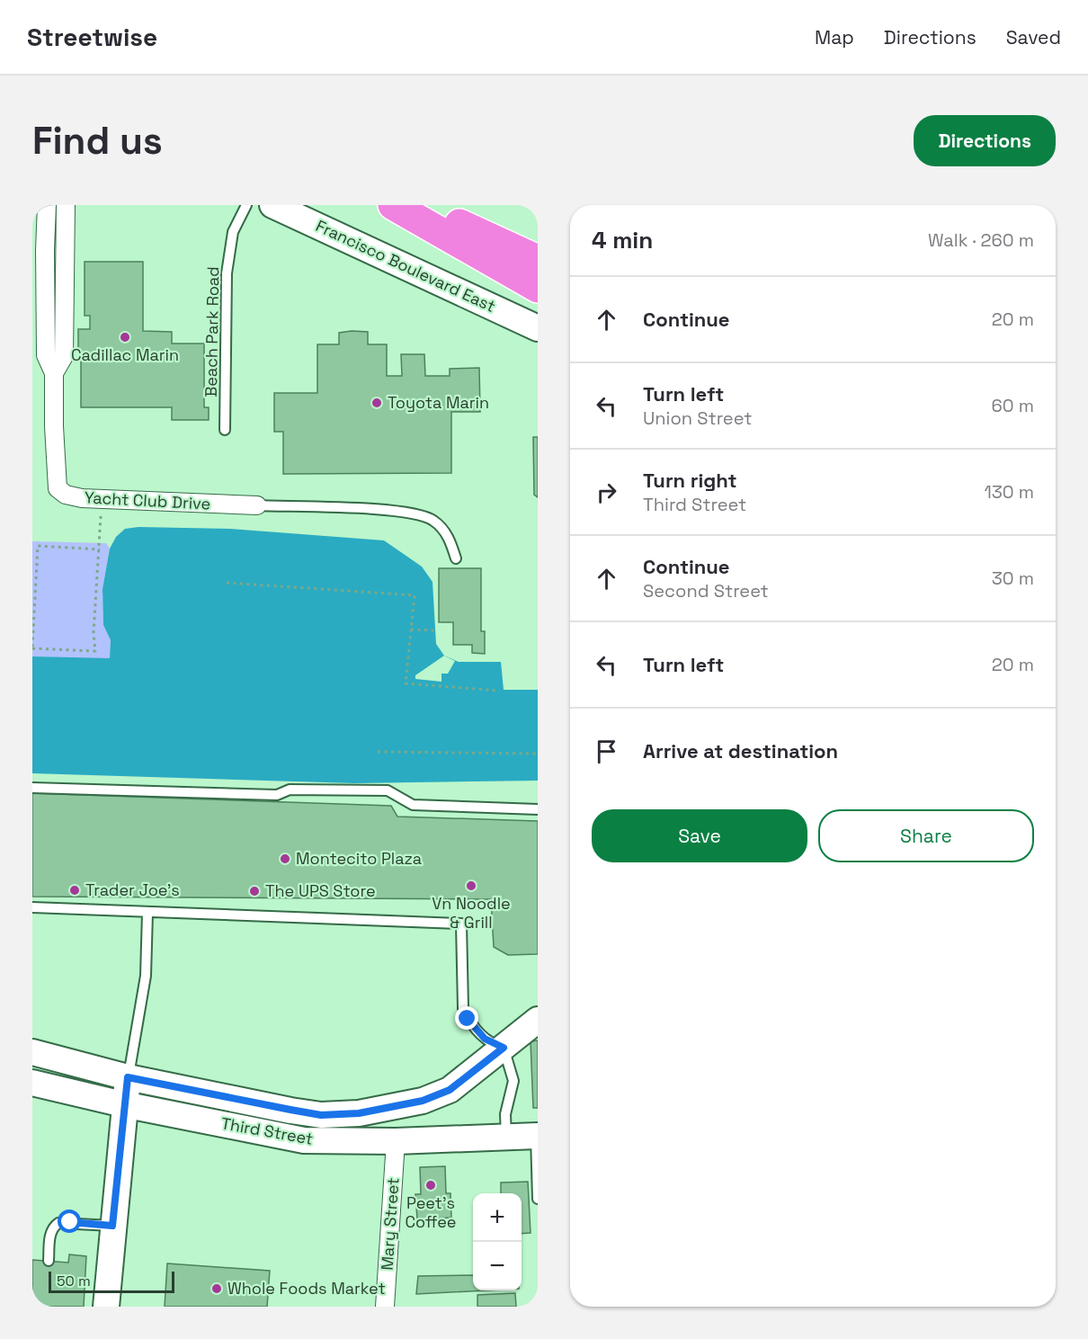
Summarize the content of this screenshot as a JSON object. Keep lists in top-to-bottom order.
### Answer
{
  "streets": {
    "main road": ["Francisco Boulevard East", "Third Street"],
    "street": ["Yacht Club Drive", "Mary Street"],
    "lane": ["Beach Park Road"]
  },
  "crossings": [
    ["Third Street", "Mary Street"]
  ],
  "places": [
    "Cadillac Marin",
    "Toyota Marin",
    "Montecito Plaza",
    "Vn Noodle & Grill",
    "Trader Joe's",
    "The UPS Store",
    "Peet's Coffee",
    "Whole Foods Market"
  ],
  "scale_bar": "50 m",
  "page": {
    "header": "Streetwise",
    "nav": ["Map", "Directions", "Saved"],
    "buttons": [
      "Directions",
      ["Save", "Share"]
    ],
    "title": "Find us",
    "heading": ["4 min", "Walk · 260 m"],
    "list": [
      ["Continue", "20 m"],
      ["Turn left", "Union Street", "60 m"],
      ["Turn right", "Third Street", "130 m"],
      ["Continue", "Second Street", "30 m"],
      ["Turn left", "20 m"],
      "Arrive at destination"
    ],
    "map_buttons": ["+", "−"],
    "scale": "50 m"
  }
}
